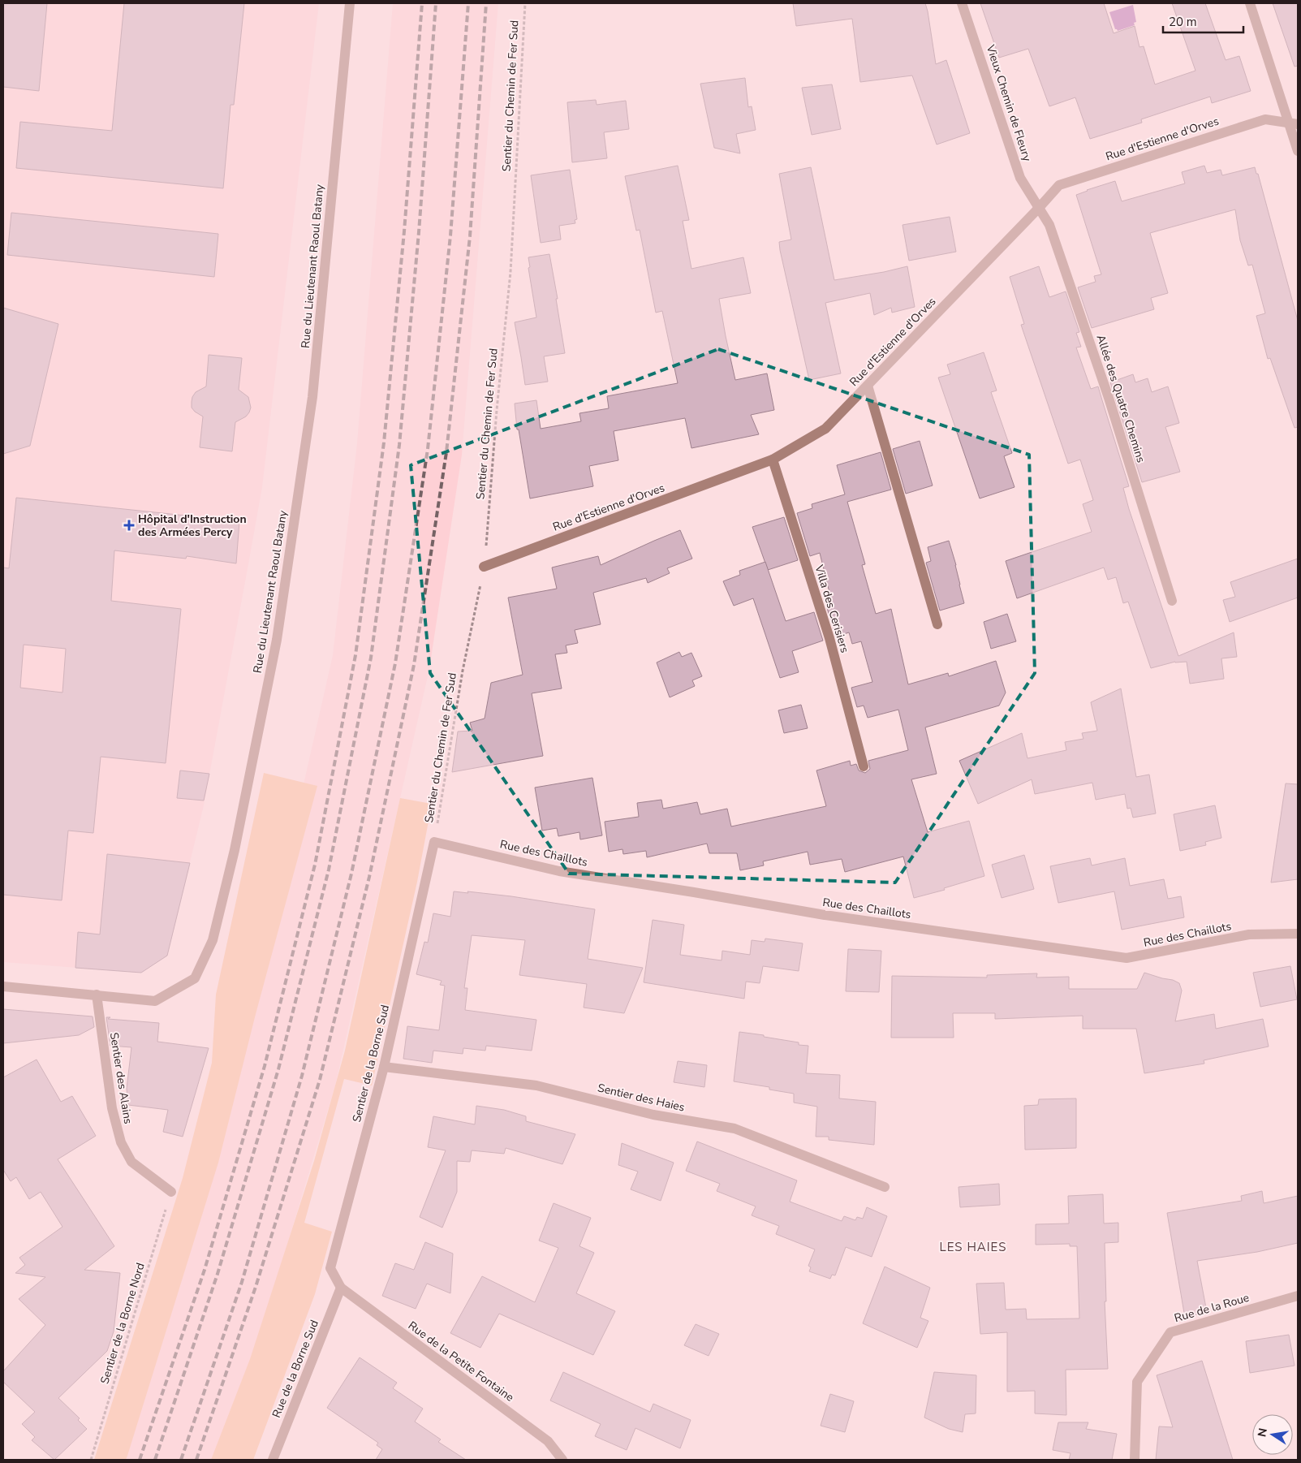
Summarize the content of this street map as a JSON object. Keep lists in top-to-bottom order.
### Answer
{
  "streets": {
    "street": [
      "Vieux Chemin de Fleury",
      "Rue d'Estienne d'Orves",
      "Rue du Lieutenant Raoul Batany",
      "Allée des Quatre Chemins",
      "Villa des Cerisiers",
      "Rue des Chaillots",
      "Sentier de la Borne Sud",
      "Sentier des Alains",
      "Sentier des Haies",
      "Rue de la Roue",
      "Rue de la Petite Fontaine",
      "Rue de la Borne Sud"
    ],
    "path": ["Sentier du Chemin de Fer Sud", "Sentier de la Borne Nord"]
  },
  "crossings": [
    ["Sentier du Chemin de Fer Sud", "Rue d'Estienne d'Orves"],
    ["Sentier du Chemin de Fer Sud", "Rue des Chaillots"],
    ["Sentier du Chemin de Fer Sud", "Sentier de la Borne Sud"],
    ["Vieux Chemin de Fleury", "Rue d'Estienne d'Orves"],
    ["Vieux Chemin de Fleury", "Allée des Quatre Chemins"],
    ["Rue d'Estienne d'Orves", "Allée des Quatre Chemins"],
    ["Rue d'Estienne d'Orves", "Villa des Cerisiers"],
    ["Rue du Lieutenant Raoul Batany", "Sentier des Alains"],
    ["Rue des Chaillots", "Sentier de la Borne Sud"],
    ["Sentier de la Borne Sud", "Sentier des Haies"],
    ["Sentier de la Borne Sud", "Rue de la Petite Fontaine"],
    ["Sentier de la Borne Sud", "Rue de la Borne Sud"],
    ["Sentier des Alains", "Sentier de la Borne Nord"],
    ["Rue de la Petite Fontaine", "Rue de la Borne Sud"]
  ],
  "districts": ["LES HAIES"],
  "places": {
    "health": ["Hôpital d'Instruction des Armées Percy"]
  },
  "scale_bar": "20 m",
  "north": "left"
}
